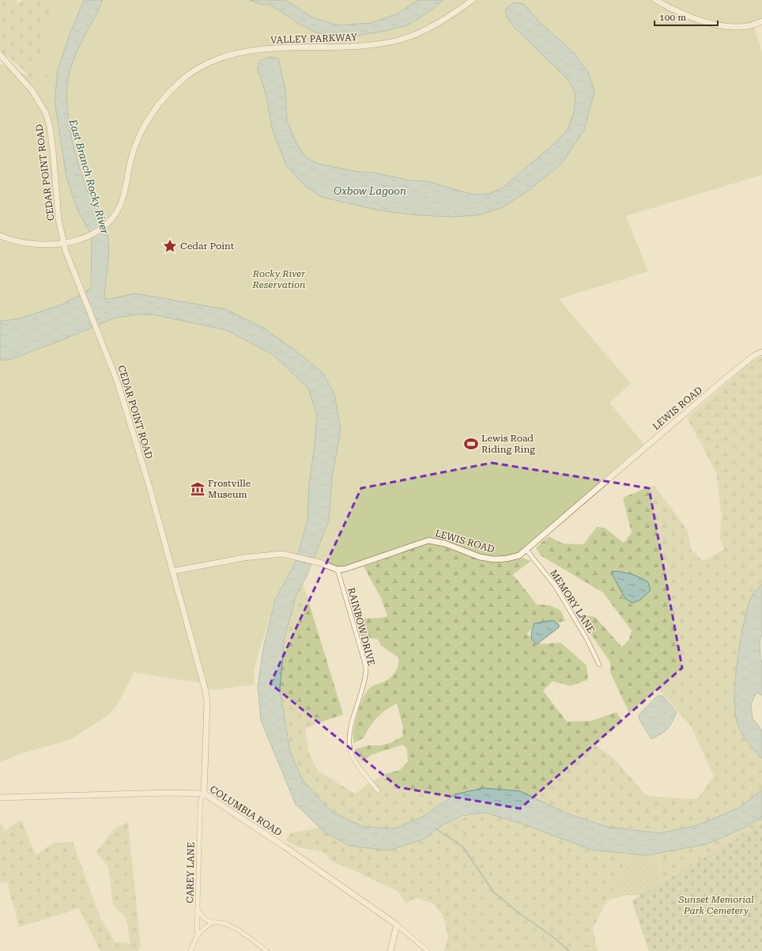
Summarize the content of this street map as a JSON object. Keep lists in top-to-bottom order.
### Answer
{
  "streets": {
    "street": [
      "VALLEY PARKWAY",
      "CEDAR POINT ROAD",
      "LEWIS ROAD",
      "MEMORY LANE",
      "RAINBOW DRIVE",
      "COLUMBIA ROAD",
      "CAREY LANE"
    ]
  },
  "crossings": [
    ["VALLEY PARKWAY", "CEDAR POINT ROAD"],
    ["CEDAR POINT ROAD", "COLUMBIA ROAD"],
    ["CEDAR POINT ROAD", "CAREY LANE"],
    ["LEWIS ROAD", "MEMORY LANE"],
    ["LEWIS ROAD", "RAINBOW DRIVE"],
    ["COLUMBIA ROAD", "CAREY LANE"]
  ],
  "water": ["East Branch Rocky River", "Oxbow Lagoon"],
  "parks": ["Rocky River Reservation", "Sunset Memorial Park Cemetery"],
  "places": {
    "place": ["Cedar Point"],
    "sports": ["Lewis Road Riding Ring"],
    "museum": ["Frostville Museum"]
  },
  "scale_bar": "100 m"
}
